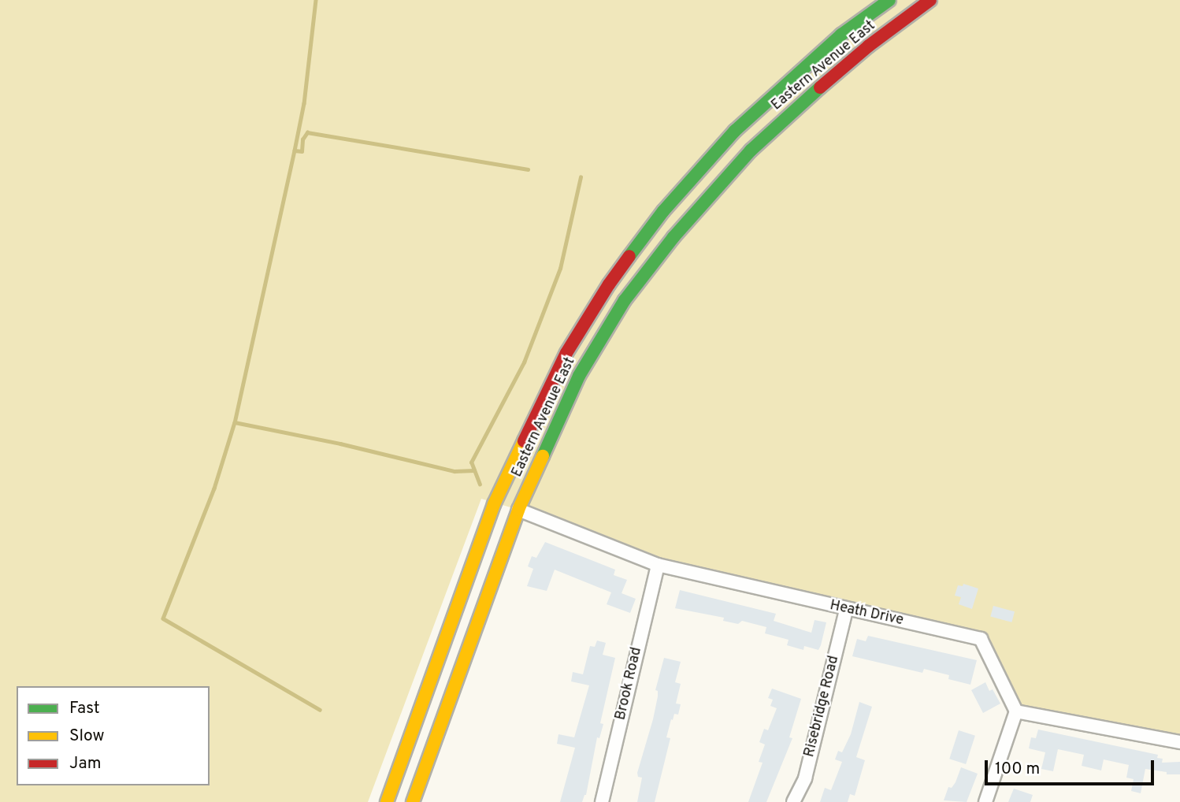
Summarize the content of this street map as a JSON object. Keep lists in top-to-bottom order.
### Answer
{
  "streets": {
    "highway": ["Eastern Avenue East"],
    "street": ["Heath Drive", "Brook Road", "Risebridge Road"]
  },
  "crossings": [
    ["Eastern Avenue East", "Heath Drive"],
    ["Heath Drive", "Brook Road"],
    ["Heath Drive", "Risebridge Road"]
  ],
  "legend": ["Fast", "Slow", "Jam"],
  "scale_bar": "100 m"
}
